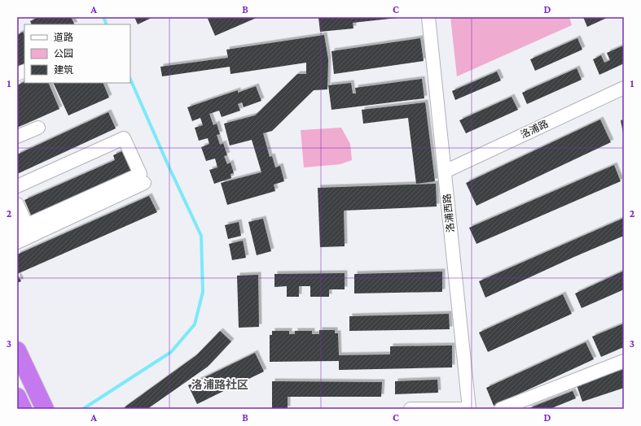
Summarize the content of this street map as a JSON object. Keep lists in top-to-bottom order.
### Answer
{
  "streets": {
    "street": ["洛浦路", "洛浦西路"]
  },
  "crossings": [
    ["洛浦路", "洛浦西路"]
  ],
  "districts": ["洛浦路社区"],
  "legend": ["道路", "公园", "建筑"],
  "grid": {
    "columns": [
      "A",
      "B",
      "C",
      "D"
    ],
    "rows": ["1", "2", "3"]
  }
}
